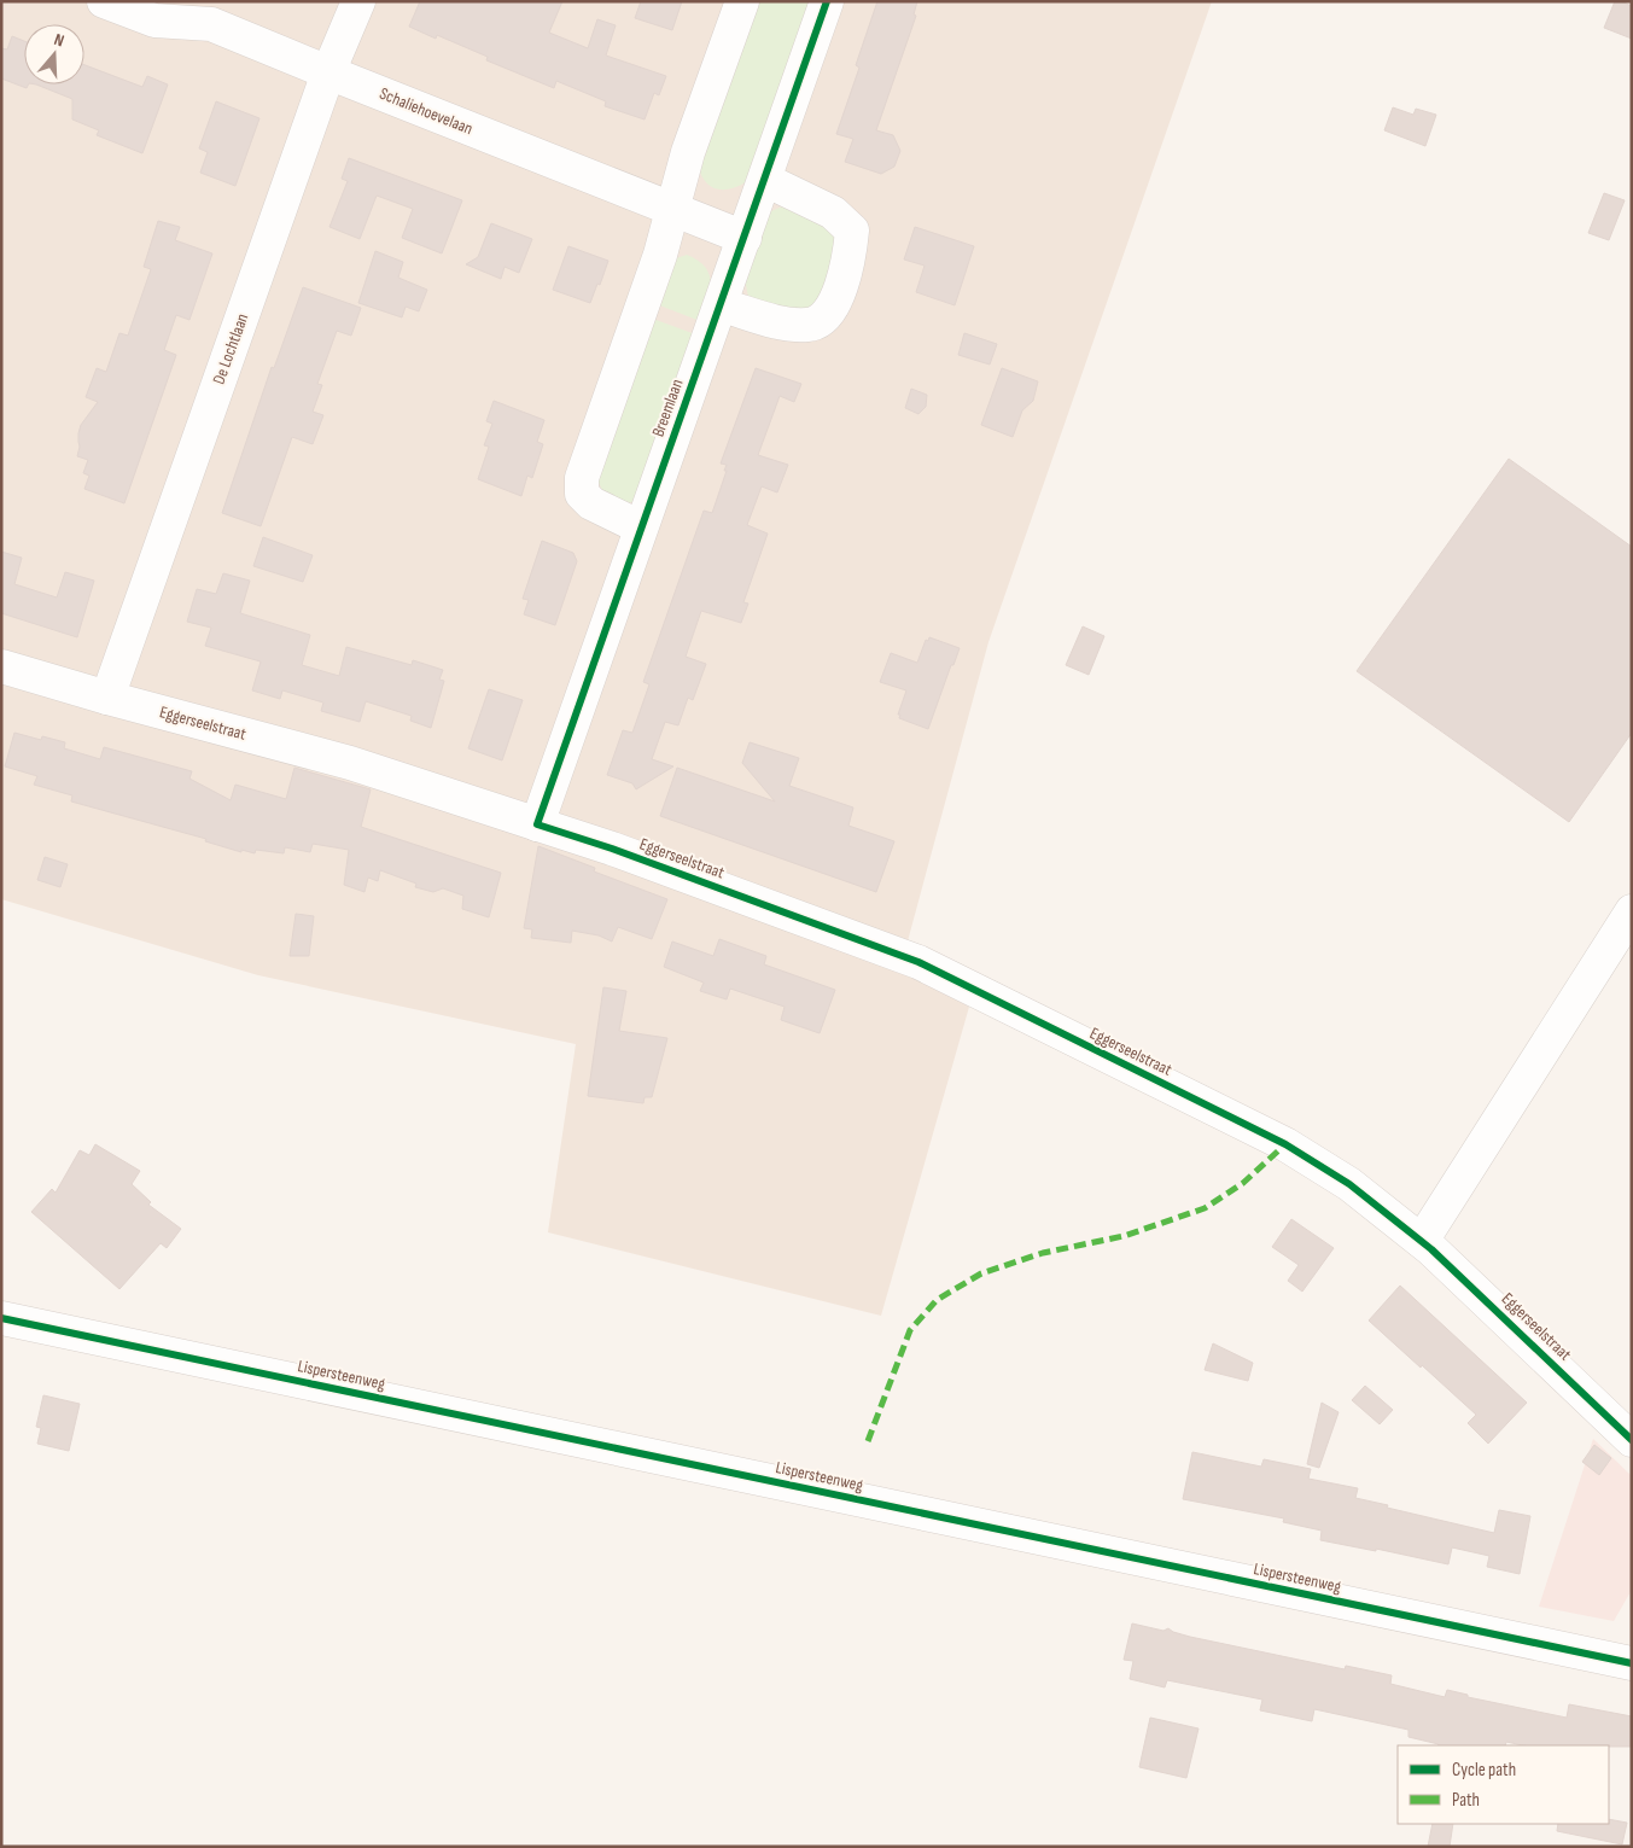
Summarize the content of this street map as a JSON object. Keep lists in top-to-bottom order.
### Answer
{
  "streets": {
    "street": [
      "Schaliehoevelaan",
      "De Lochtlaan",
      "Breemlaan",
      "Eggerseelstraat",
      "Lispersteenweg"
    ]
  },
  "crossings": [
    ["Schaliehoevelaan", "De Lochtlaan"],
    ["Schaliehoevelaan", "Breemlaan"],
    ["De Lochtlaan", "Eggerseelstraat"],
    ["Breemlaan", "Eggerseelstraat"]
  ],
  "legend": ["Cycle path", "Path"],
  "north": "top"
}
